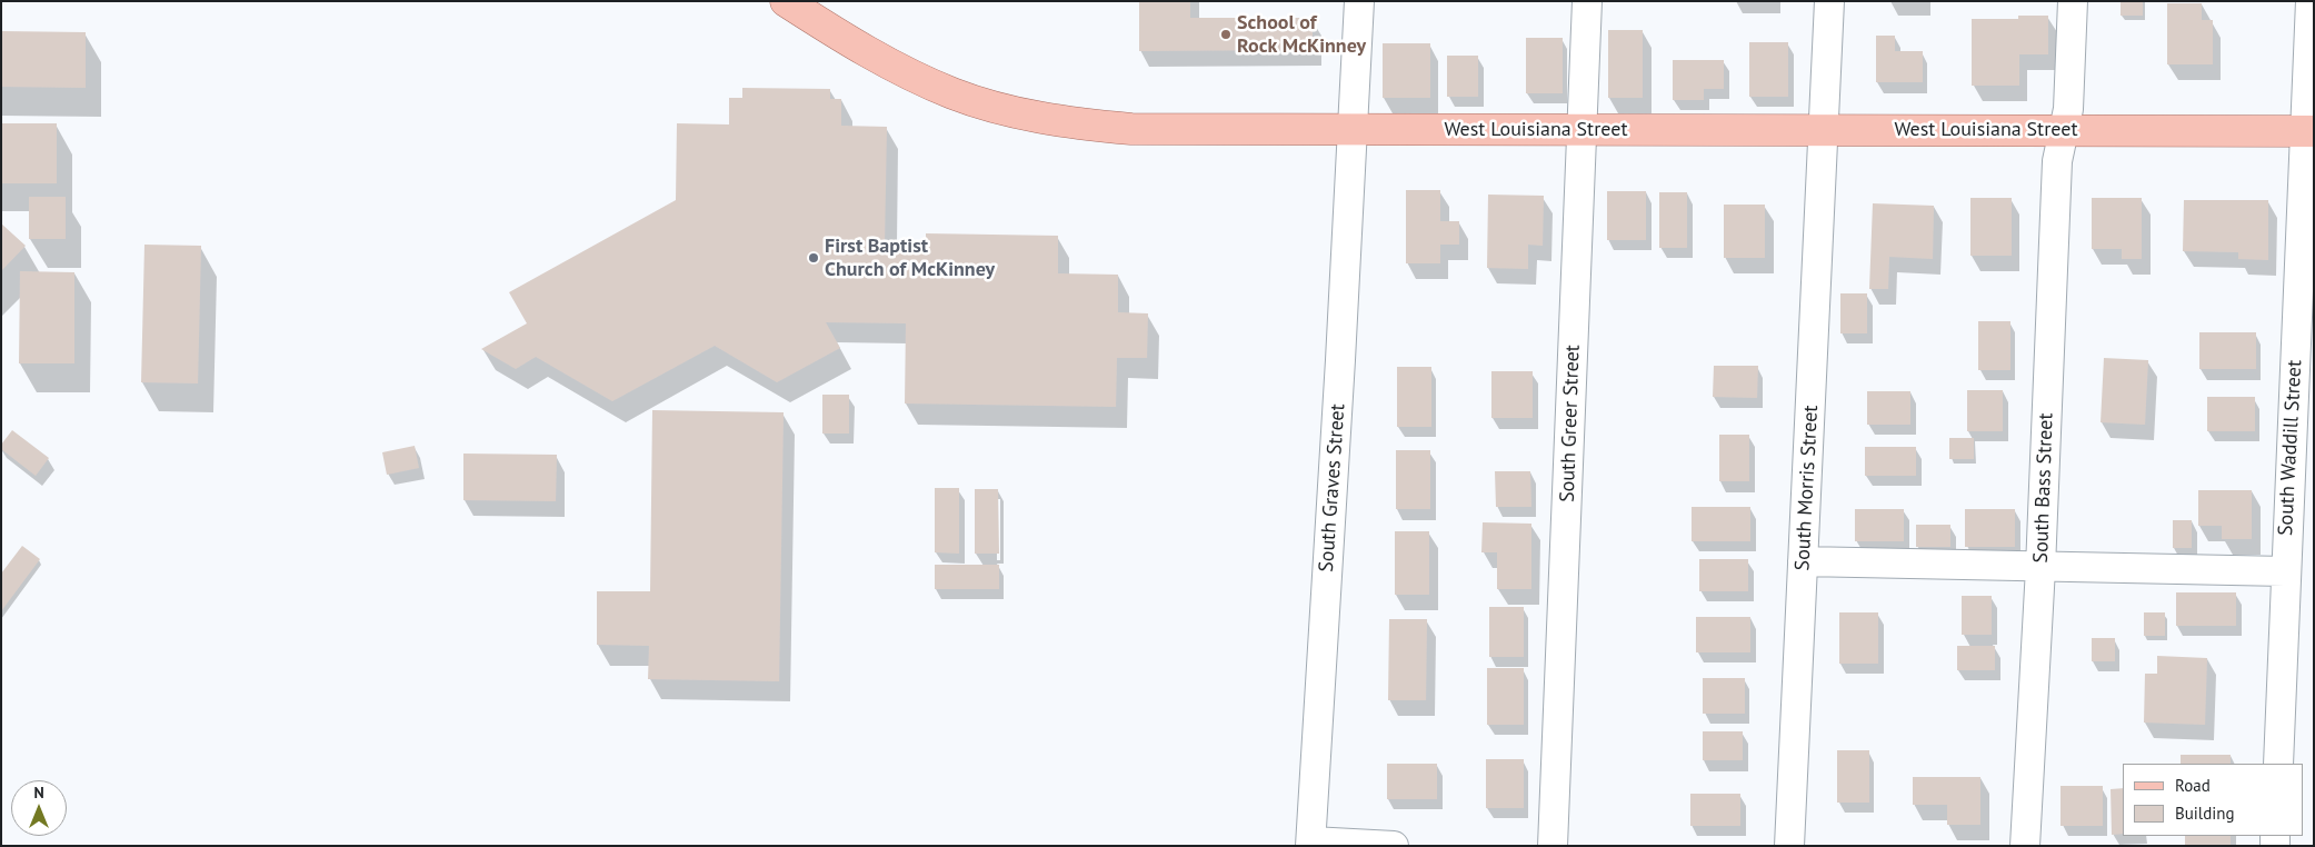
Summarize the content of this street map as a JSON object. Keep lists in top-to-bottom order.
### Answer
{
  "streets": {
    "main road": ["West Louisiana Street"],
    "street": [
      "South Greer Street",
      "South Waddill Street",
      "South Graves Street",
      "South Morris Street",
      "South Bass Street"
    ]
  },
  "crossings": [
    ["West Louisiana Street", "South Greer Street"],
    ["West Louisiana Street", "South Waddill Street"],
    ["West Louisiana Street", "South Graves Street"],
    ["West Louisiana Street", "South Morris Street"],
    ["West Louisiana Street", "South Bass Street"]
  ],
  "places": ["School of Rock McKinney", "First Baptist Church of McKinney"],
  "legend": ["Road", "Building"],
  "north": "top"
}
